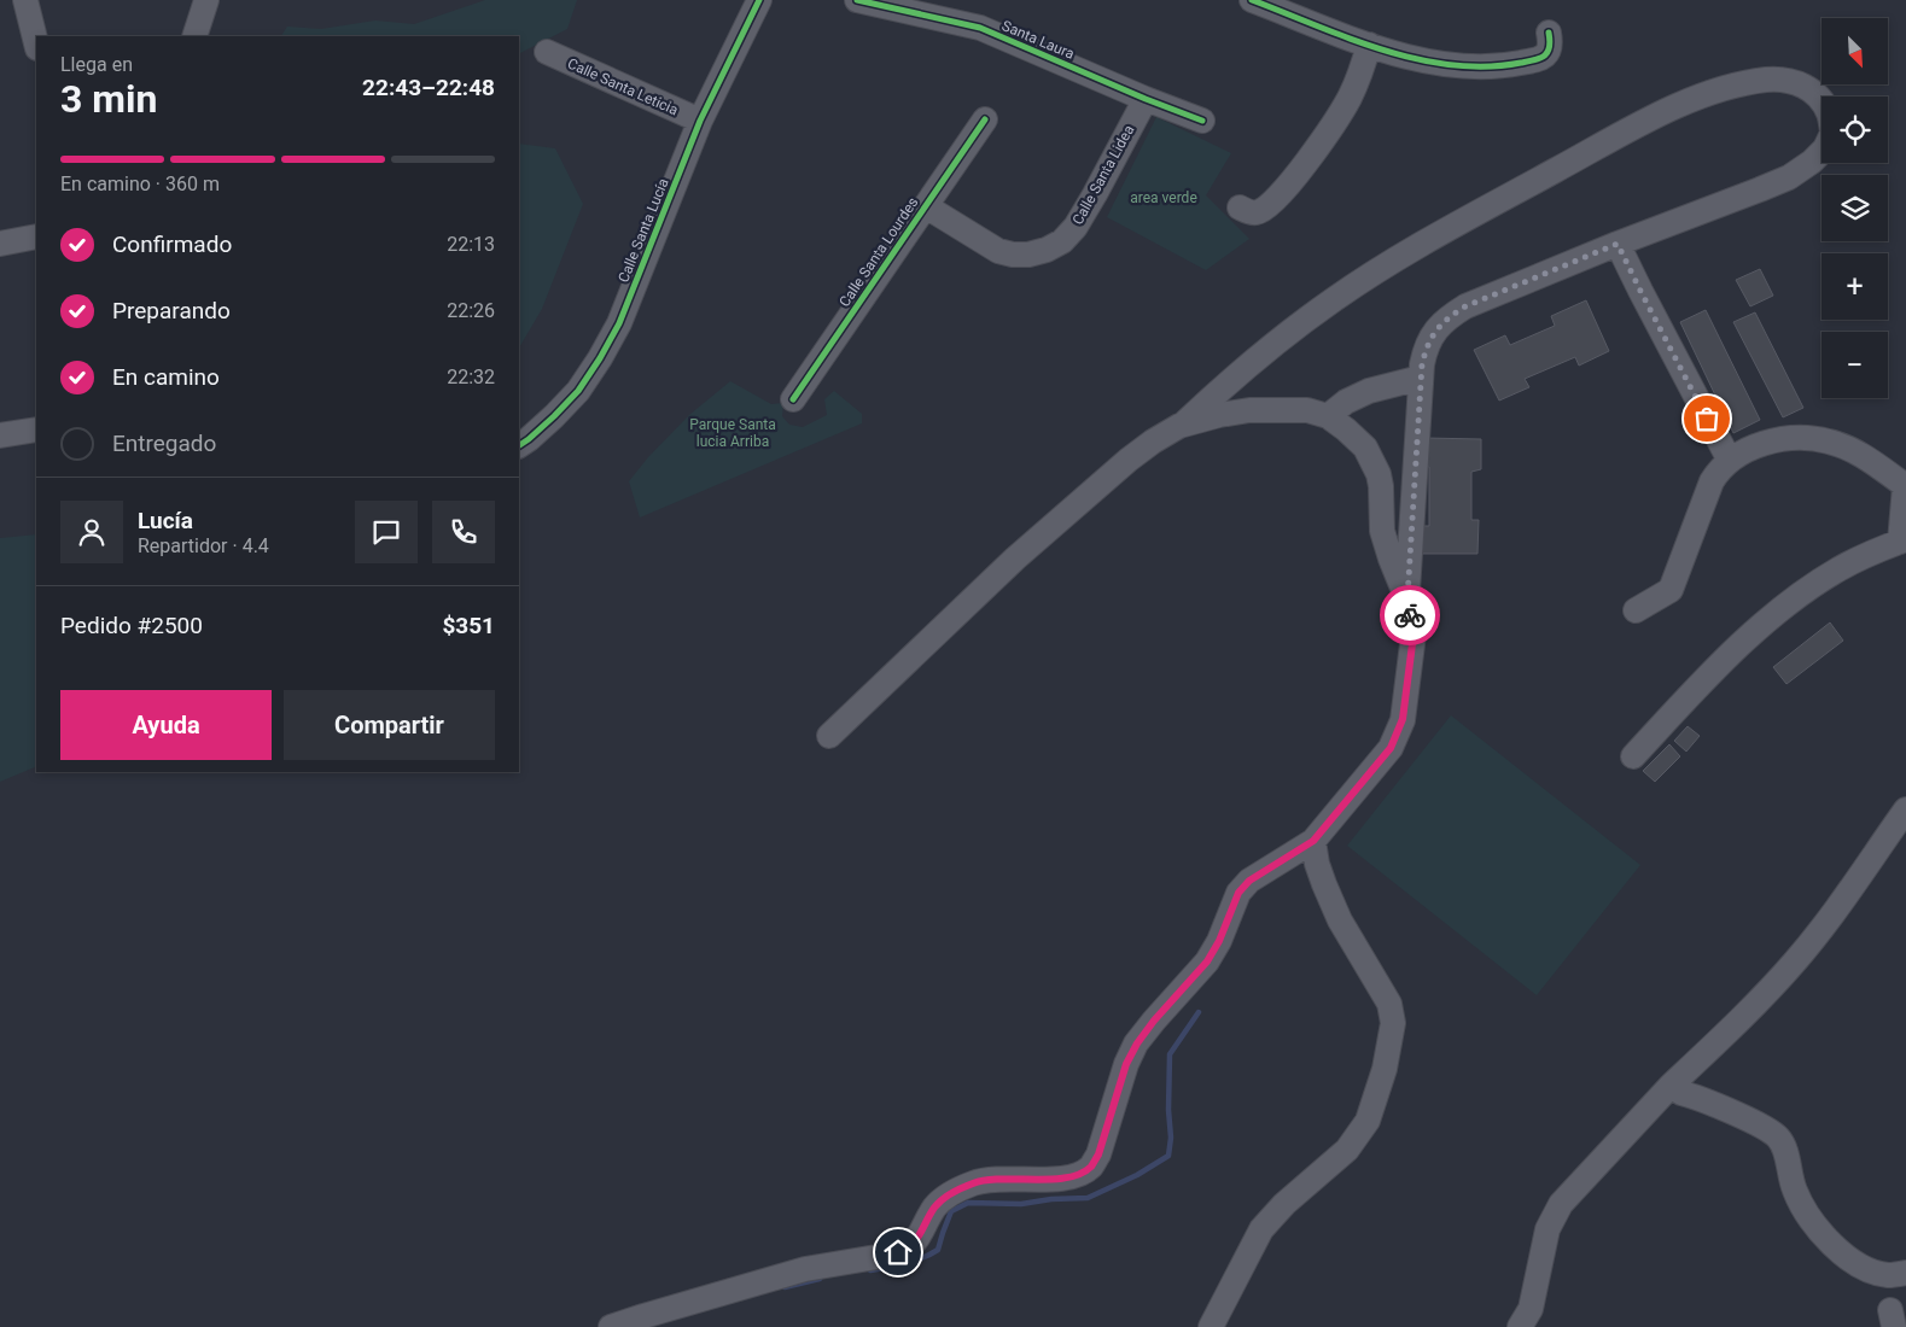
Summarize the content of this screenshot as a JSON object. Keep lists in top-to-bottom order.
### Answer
{
  "streets": {
    "street": [
      "Santa Laura",
      "Calle Santa Leticia",
      "Calle Santa Lidea",
      "Calle Santa Lucía",
      "Calle Santa Lourdes"
    ]
  },
  "crossings": [
    ["Santa Laura", "Calle Santa Lidea"],
    ["Calle Santa Leticia", "Calle Santa Lucía"],
    ["Calle Santa Lidea", "Calle Santa Lourdes"]
  ],
  "parks": ["area verde", "Parque Santa lucia Arriba"],
  "north": "bottom right",
  "page": {
    "map_buttons": ["+", "−"],
    "heading": ["3 min", "Llega en", "22:43–22:48"],
    "panel": [
      "Lucía",
      "Repartidor · 4.4",
      "Pedido #2500",
      "$351"
    ],
    "bar": "En camino · 360 m",
    "list": [
      ["Confirmado", "22:13"],
      ["Preparando", "22:26"],
      ["En camino", "22:32"],
      "Entregado"
    ],
    "buttons": ["Ayuda", "Compartir"]
  }
}
